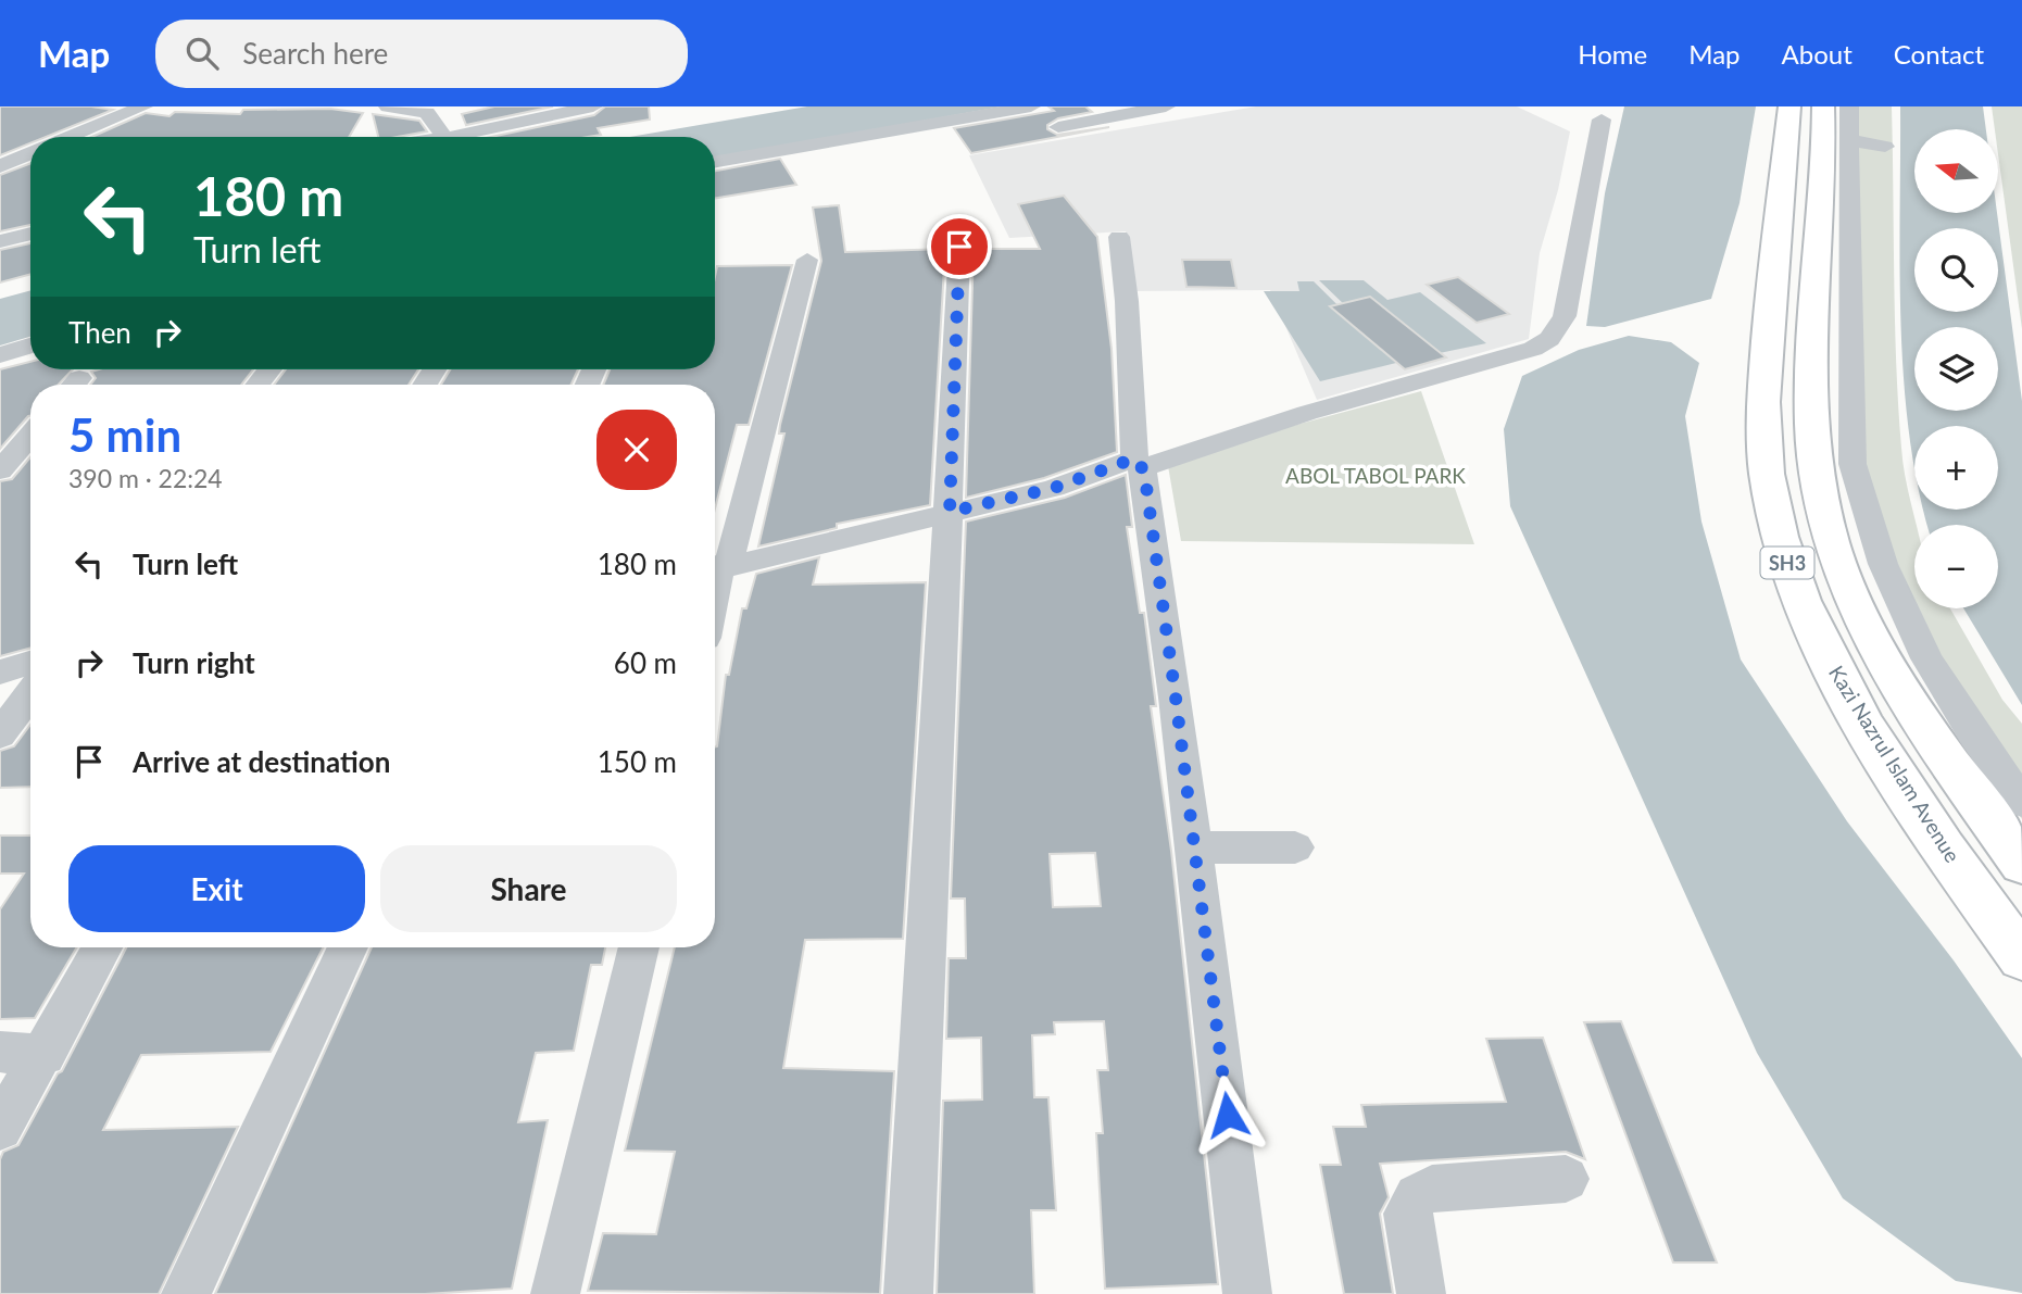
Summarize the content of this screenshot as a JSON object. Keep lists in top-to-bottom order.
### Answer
{
  "streets": {
    "main road": ["SH3", "Kazi Nazrul Islam Avenue"]
  },
  "parks": ["ABOL TABOL PARK"],
  "north": "left",
  "page": {
    "header": "Map",
    "search": "Search here",
    "nav": [
      "Home",
      "Map",
      "About",
      "Contact"
    ],
    "map_buttons": ["+", "−"],
    "turn": ["180 m", "Turn left"],
    "then": "Then",
    "heading": ["5 min", "390 m · 22:24"],
    "list": [
      {
        "name": "Turn left",
        "value": "180 m"
      },
      {
        "name": "Turn right",
        "value": "60 m"
      },
      {
        "name": "Arrive at destination",
        "value": "150 m"
      }
    ],
    "buttons": ["Exit", "Share"]
  }
}
